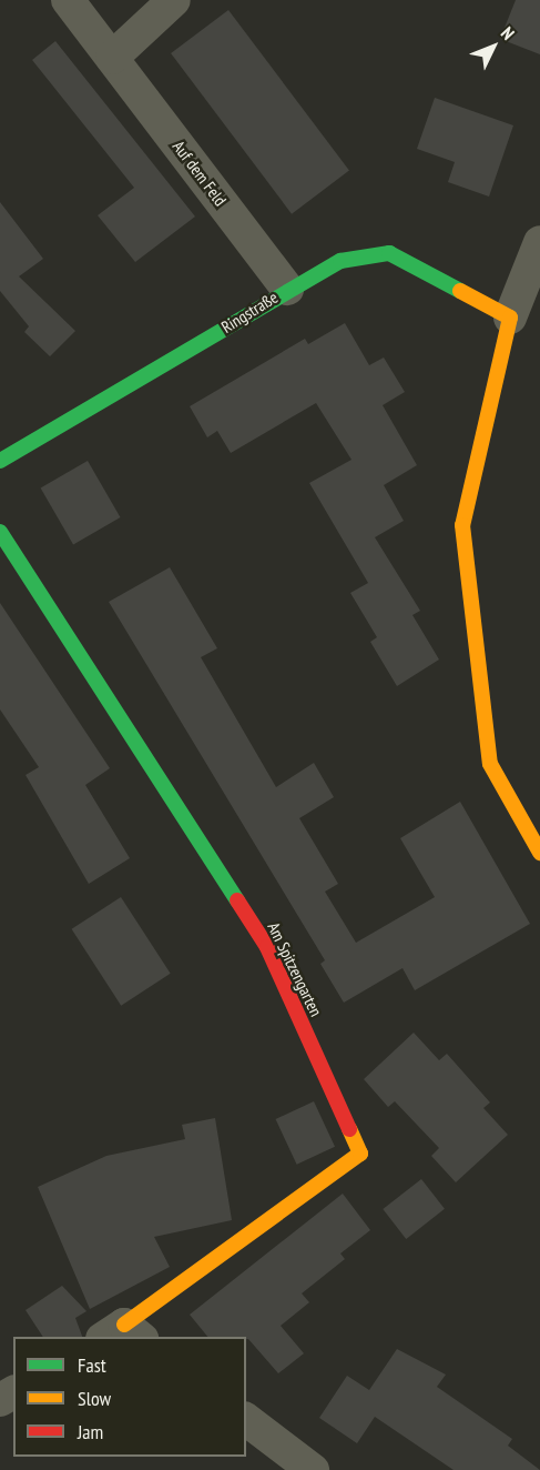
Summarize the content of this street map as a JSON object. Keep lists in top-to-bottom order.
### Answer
{
  "streets": {
    "street": ["Auf dem Feld", "Ringstraße", "Am Spitzengarten"]
  },
  "crossings": [
    ["Auf dem Feld", "Ringstraße"]
  ],
  "legend": ["Fast", "Slow", "Jam"],
  "north": "top right"
}
